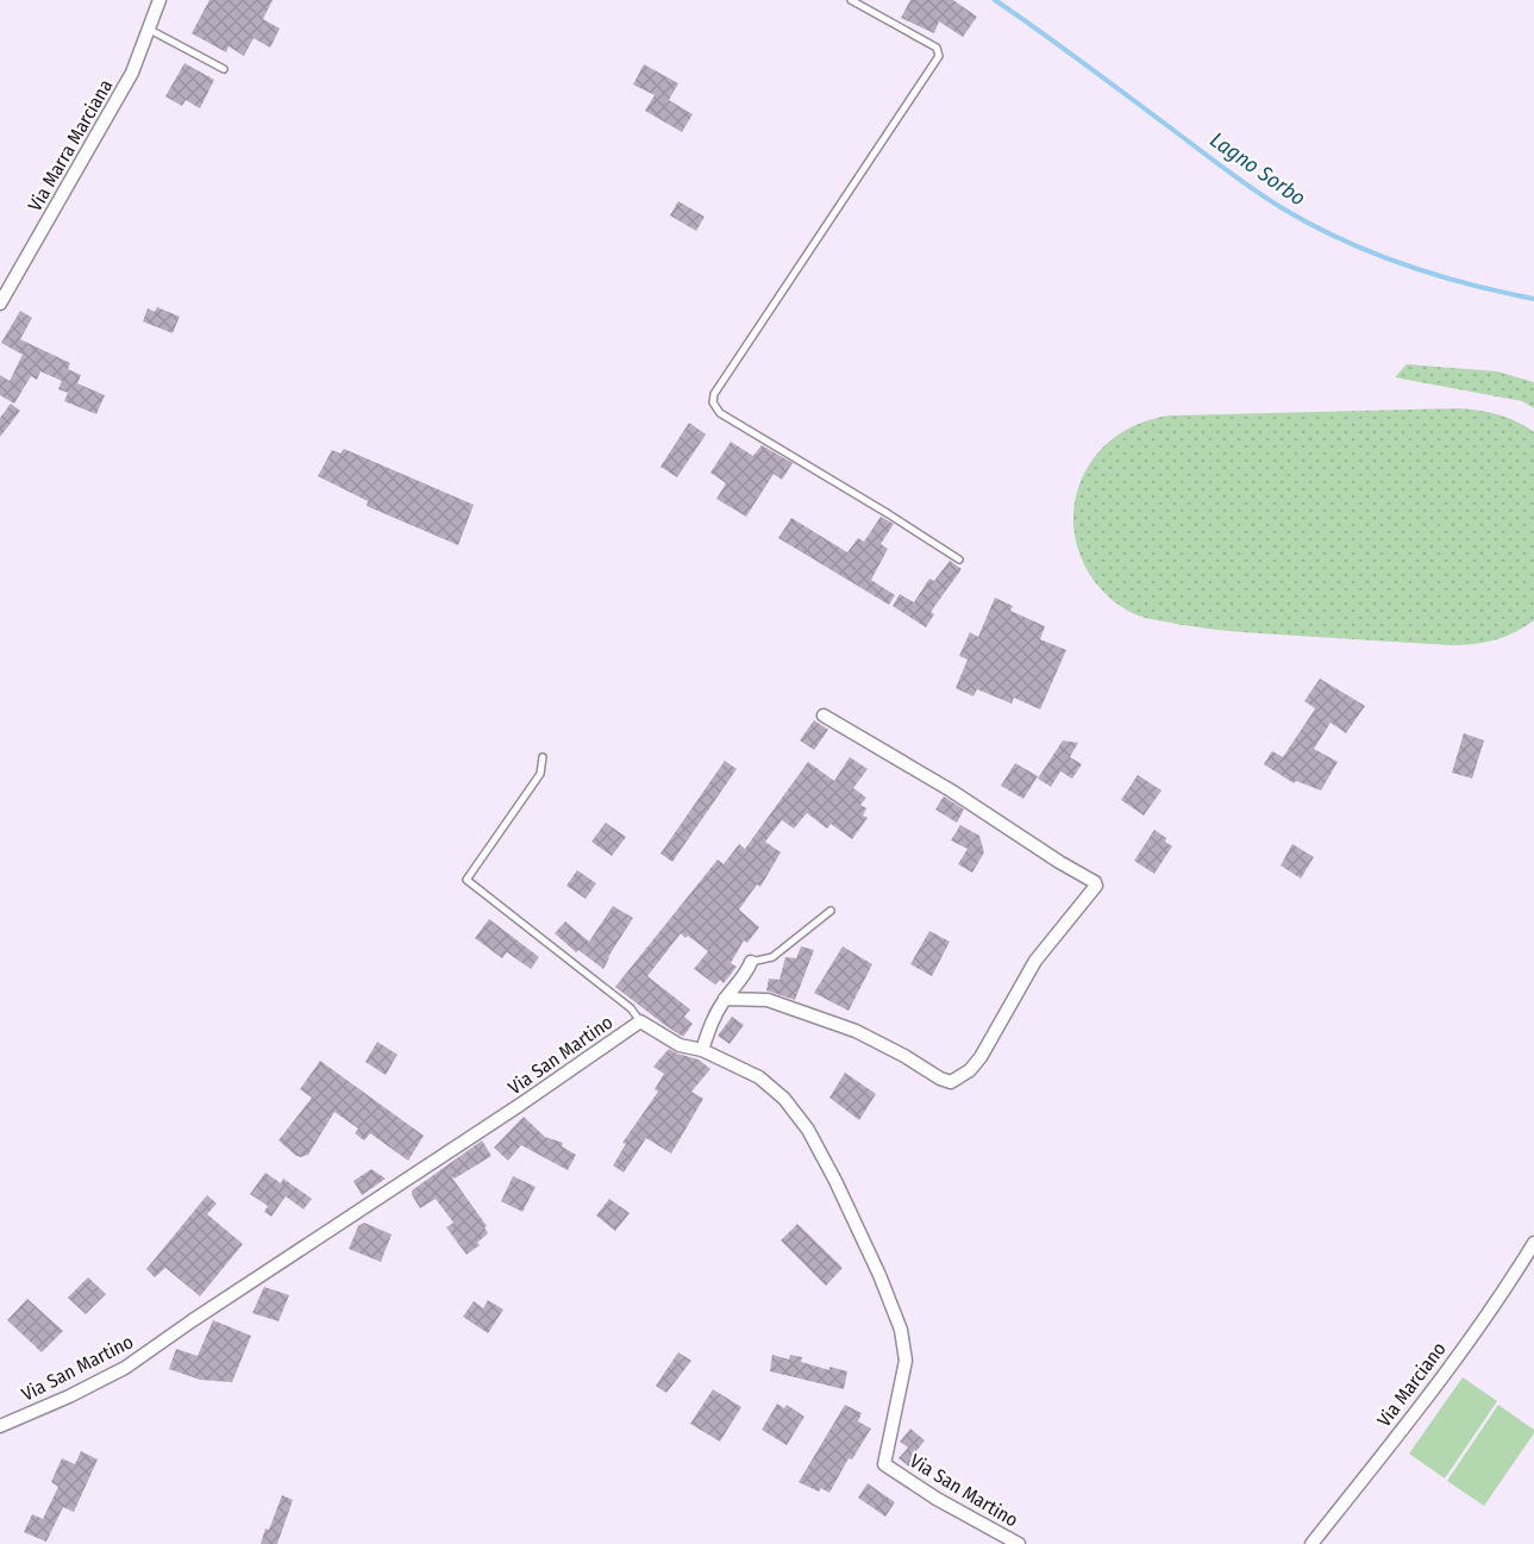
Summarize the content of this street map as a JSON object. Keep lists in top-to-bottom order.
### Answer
{
  "streets": {
    "street": ["Via Marra Marciana", "Via San Martino", "Via Marciano"]
  },
  "water": ["Lagno Sorbo"]
}
